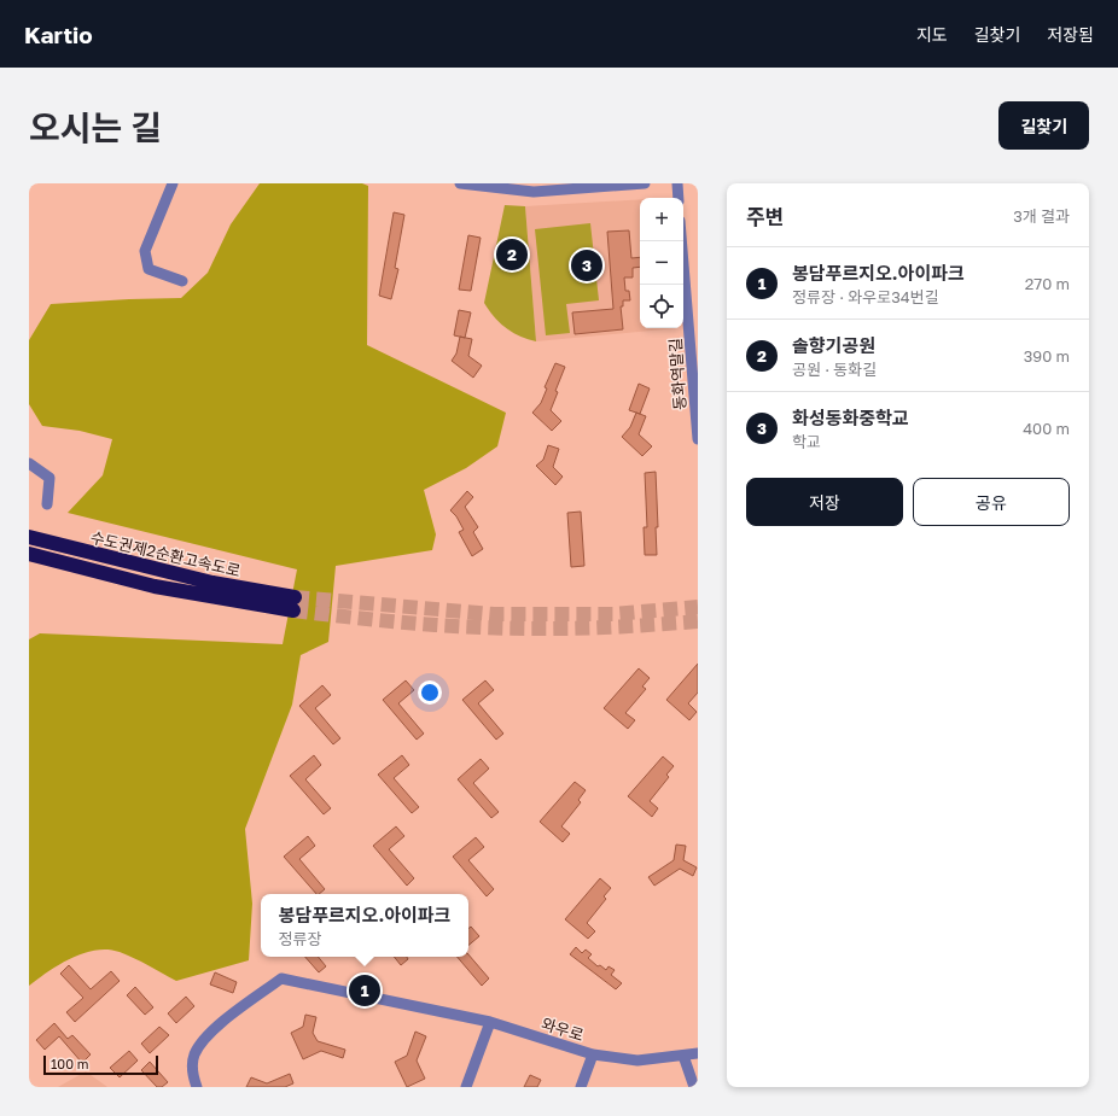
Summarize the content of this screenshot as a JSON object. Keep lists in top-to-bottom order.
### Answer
{
  "streets": {
    "highway": ["수도권제2순환고속도로"],
    "street": ["동화역말길", "와우로"]
  },
  "scale_bar": "100 m",
  "page": {
    "header": "Kartio",
    "nav": ["지도", "길찾기", "저장됨"],
    "title": "오시는 길",
    "buttons": [
      "길찾기",
      ["저장", "공유"]
    ],
    "heading": ["주변", "3개 결과"],
    "map_buttons": ["+", "−"],
    "pins": ["2", "3", "1"],
    "list": [
      {
        "mark": "1",
        "name": "봉담푸르지오.아이파크",
        "note": "정류장 · 와우로34번길",
        "value": "270 m"
      },
      {
        "mark": "2",
        "name": "솔향기공원",
        "note": "공원 · 동화길",
        "value": "390 m"
      },
      {
        "mark": "3",
        "name": "화성동화중학교",
        "note": "학교",
        "value": "400 m"
      }
    ],
    "popup": ["봉담푸르지오.아이파크", "정류장"],
    "scale": "100 m"
  }
}
